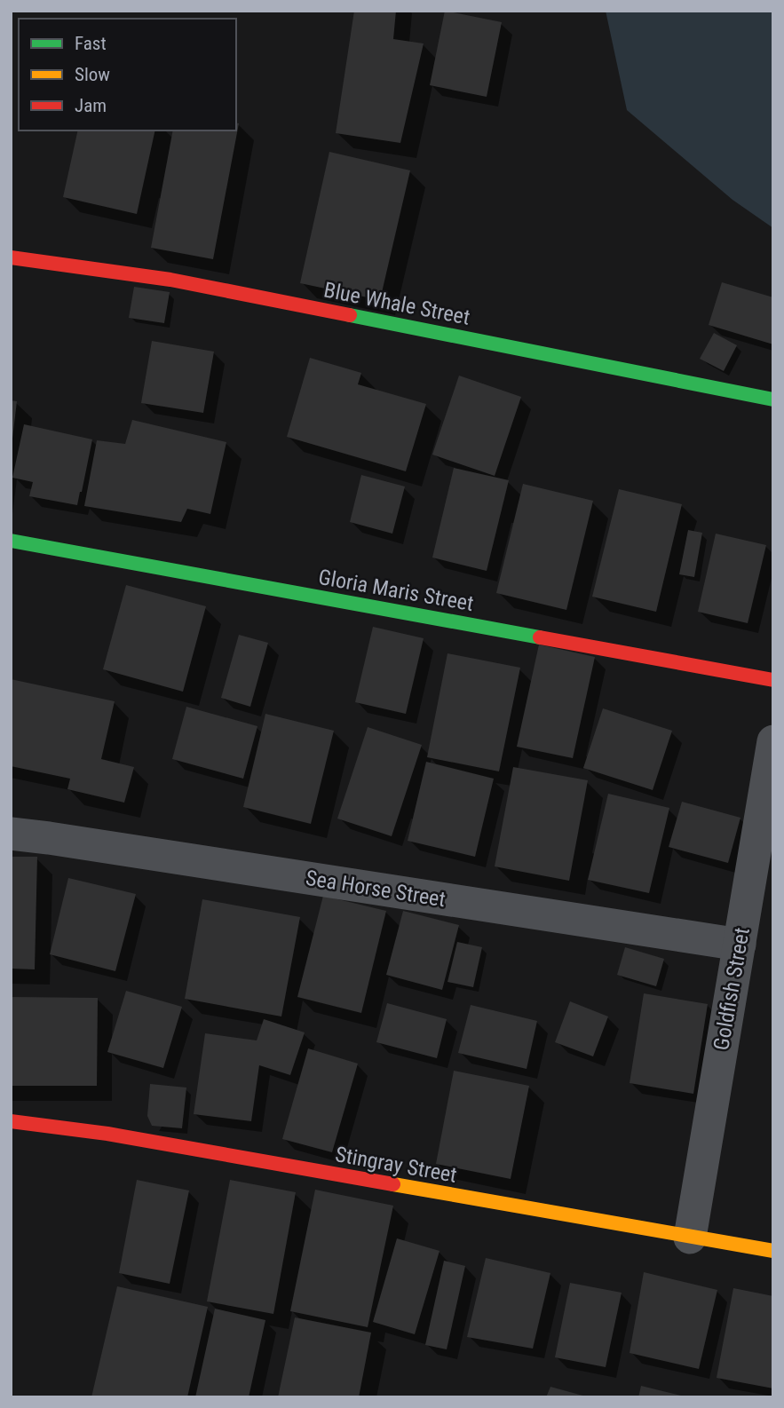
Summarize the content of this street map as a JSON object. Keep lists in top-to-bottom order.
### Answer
{
  "streets": {
    "street": [
      "Blue Whale Street",
      "Gloria Maris Street",
      "Sea Horse Street",
      "Goldfish Street",
      "Stingray Street"
    ]
  },
  "crossings": [
    ["Sea Horse Street", "Goldfish Street"],
    ["Goldfish Street", "Stingray Street"]
  ],
  "legend": ["Fast", "Slow", "Jam"]
}
